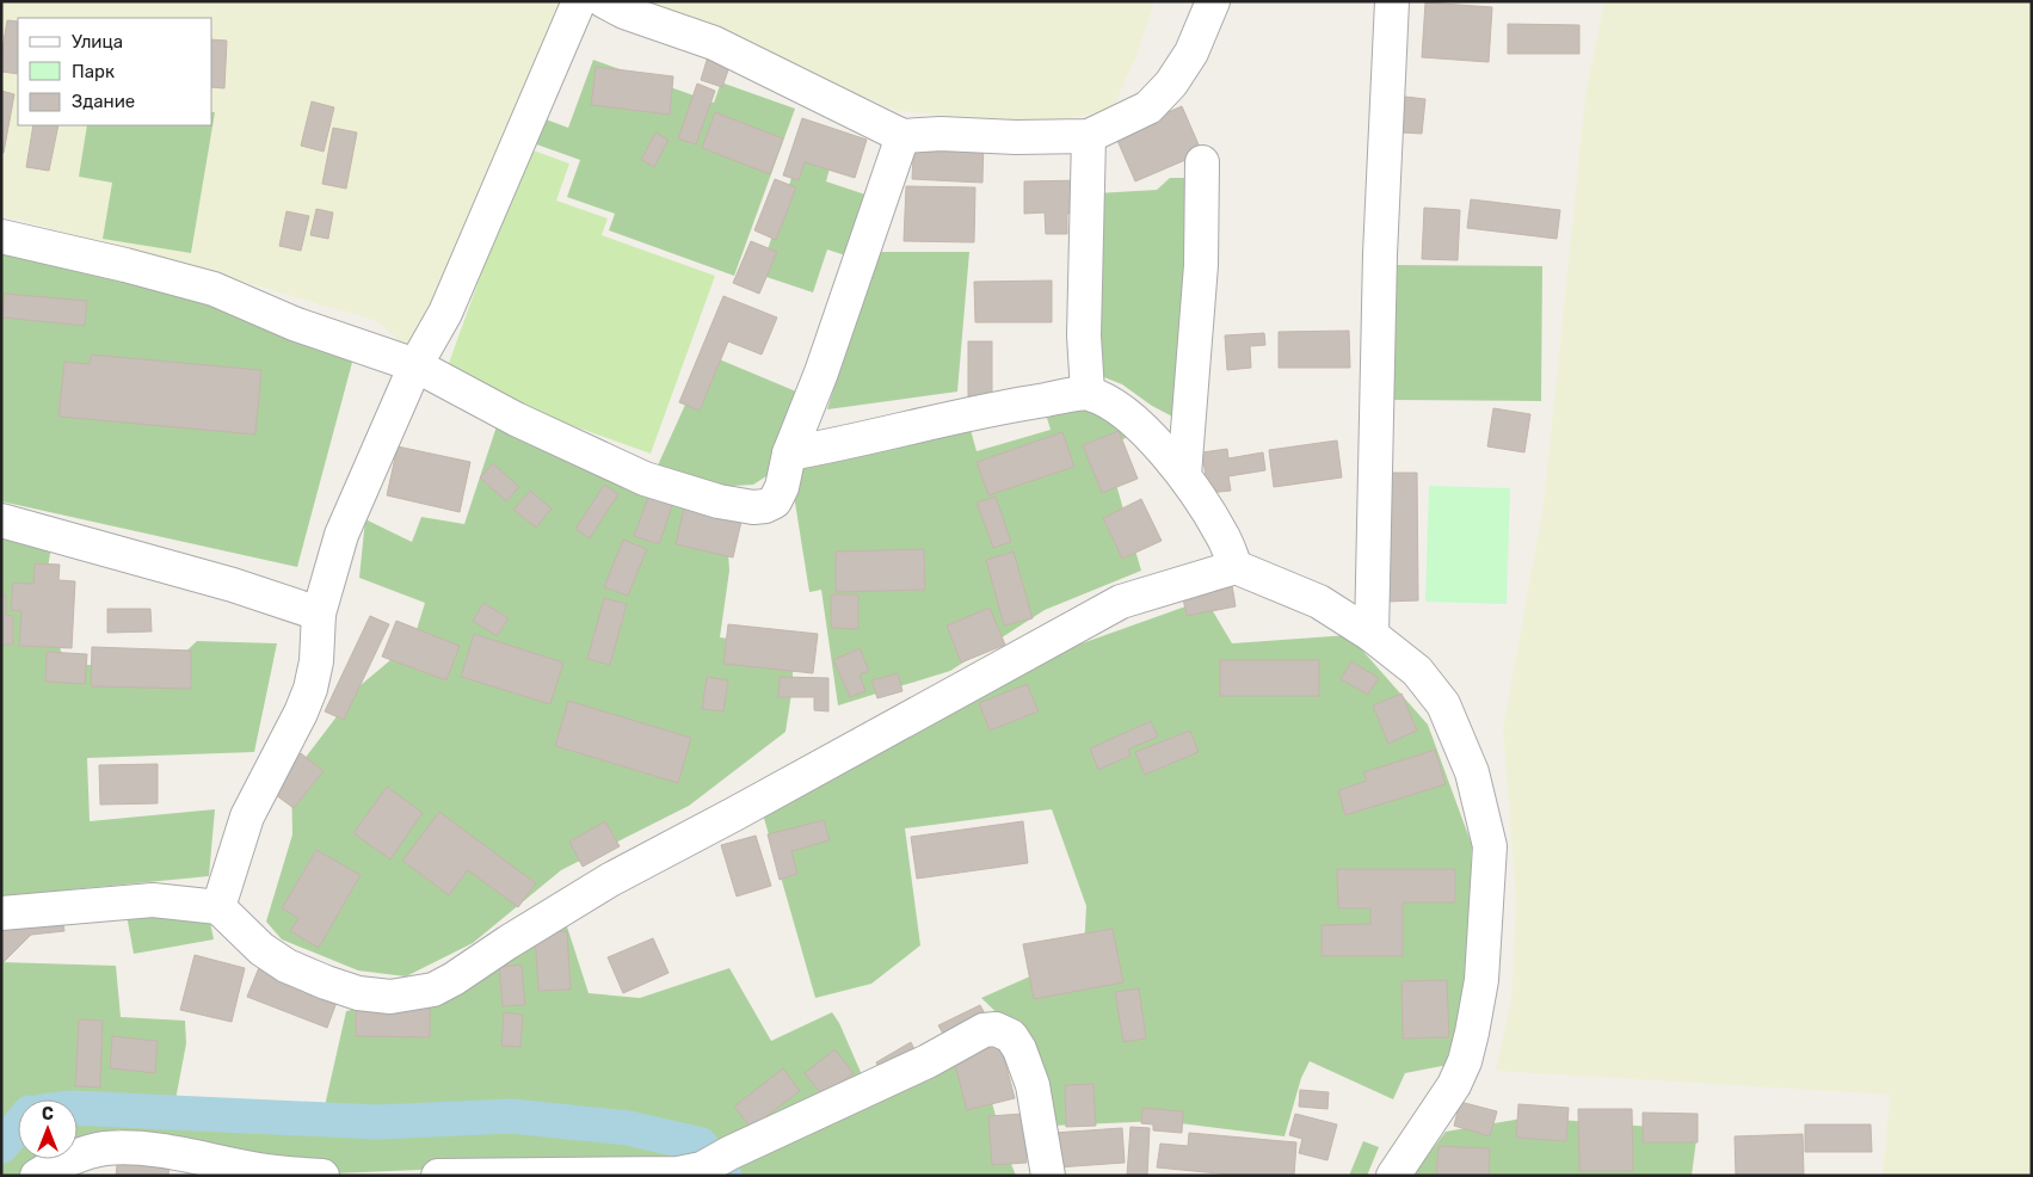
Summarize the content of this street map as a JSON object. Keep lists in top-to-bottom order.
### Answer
{
  "legend": ["Улица", "Парк", "Здание"],
  "north": "top"
}
